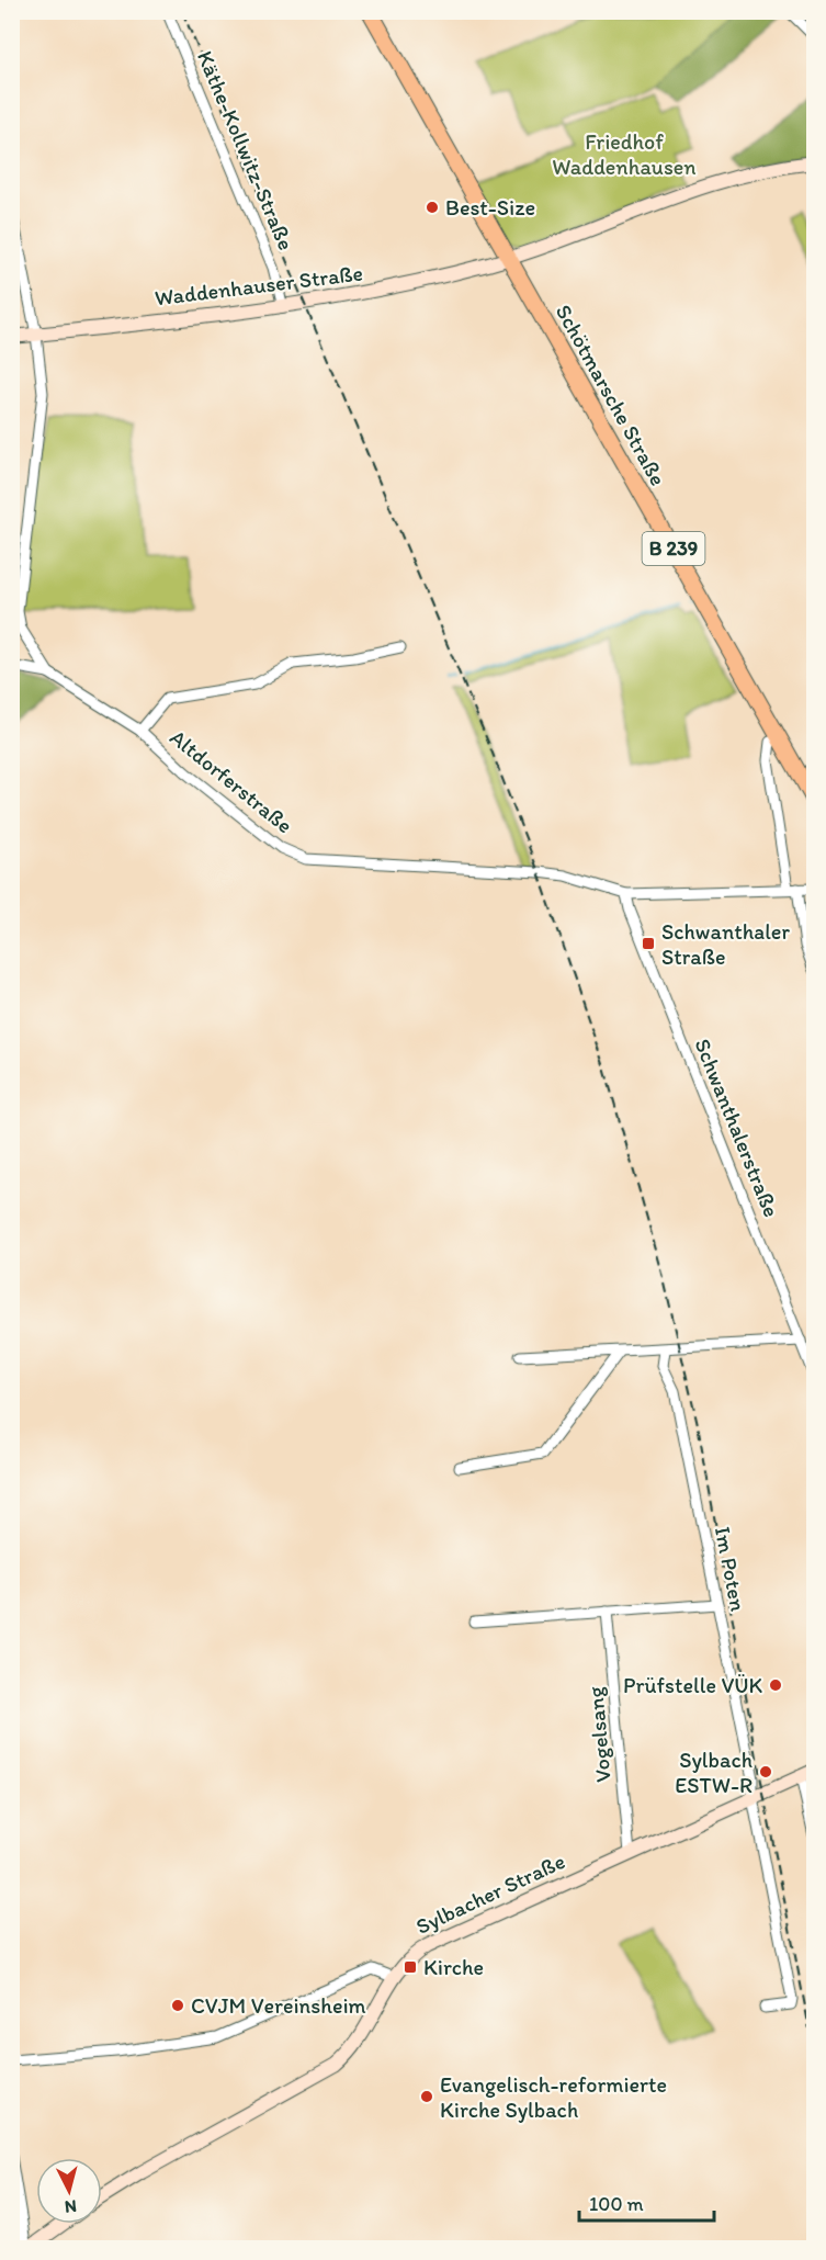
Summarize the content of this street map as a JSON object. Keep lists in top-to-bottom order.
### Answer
{
  "streets": {
    "main road": [
      "Waddenhauser Straße",
      "Schötmarsche Straße",
      "B 239",
      "Sylbacher Straße"
    ],
    "street": [
      "Käthe-Kollwitz-Straße",
      "Altdorferstraße",
      "Schwanthalerstraße",
      "Im Poten",
      "Vogelsang"
    ]
  },
  "crossings": [
    ["Käthe-Kollwitz-Straße", "Waddenhauser Straße"],
    ["Waddenhauser Straße", "Schötmarsche Straße"],
    ["Waddenhauser Straße", "Altdorferstraße"],
    ["Altdorferstraße", "Schwanthalerstraße"],
    ["Im Poten", "Sylbacher Straße"],
    ["Vogelsang", "Sylbacher Straße"]
  ],
  "parks": ["Friedhof Waddenhausen"],
  "places": {
    "other": [
      "Best-Size",
      "Prüfstelle VÜK",
      "Sylbach ESTW-R",
      "CVJM Vereinsheim",
      "Evangelisch-reformierte Kirche Sylbach"
    ],
    "transit": ["Schwanthaler Straße", "Kirche"]
  },
  "scale_bar": "100 m",
  "north": "bottom"
}
